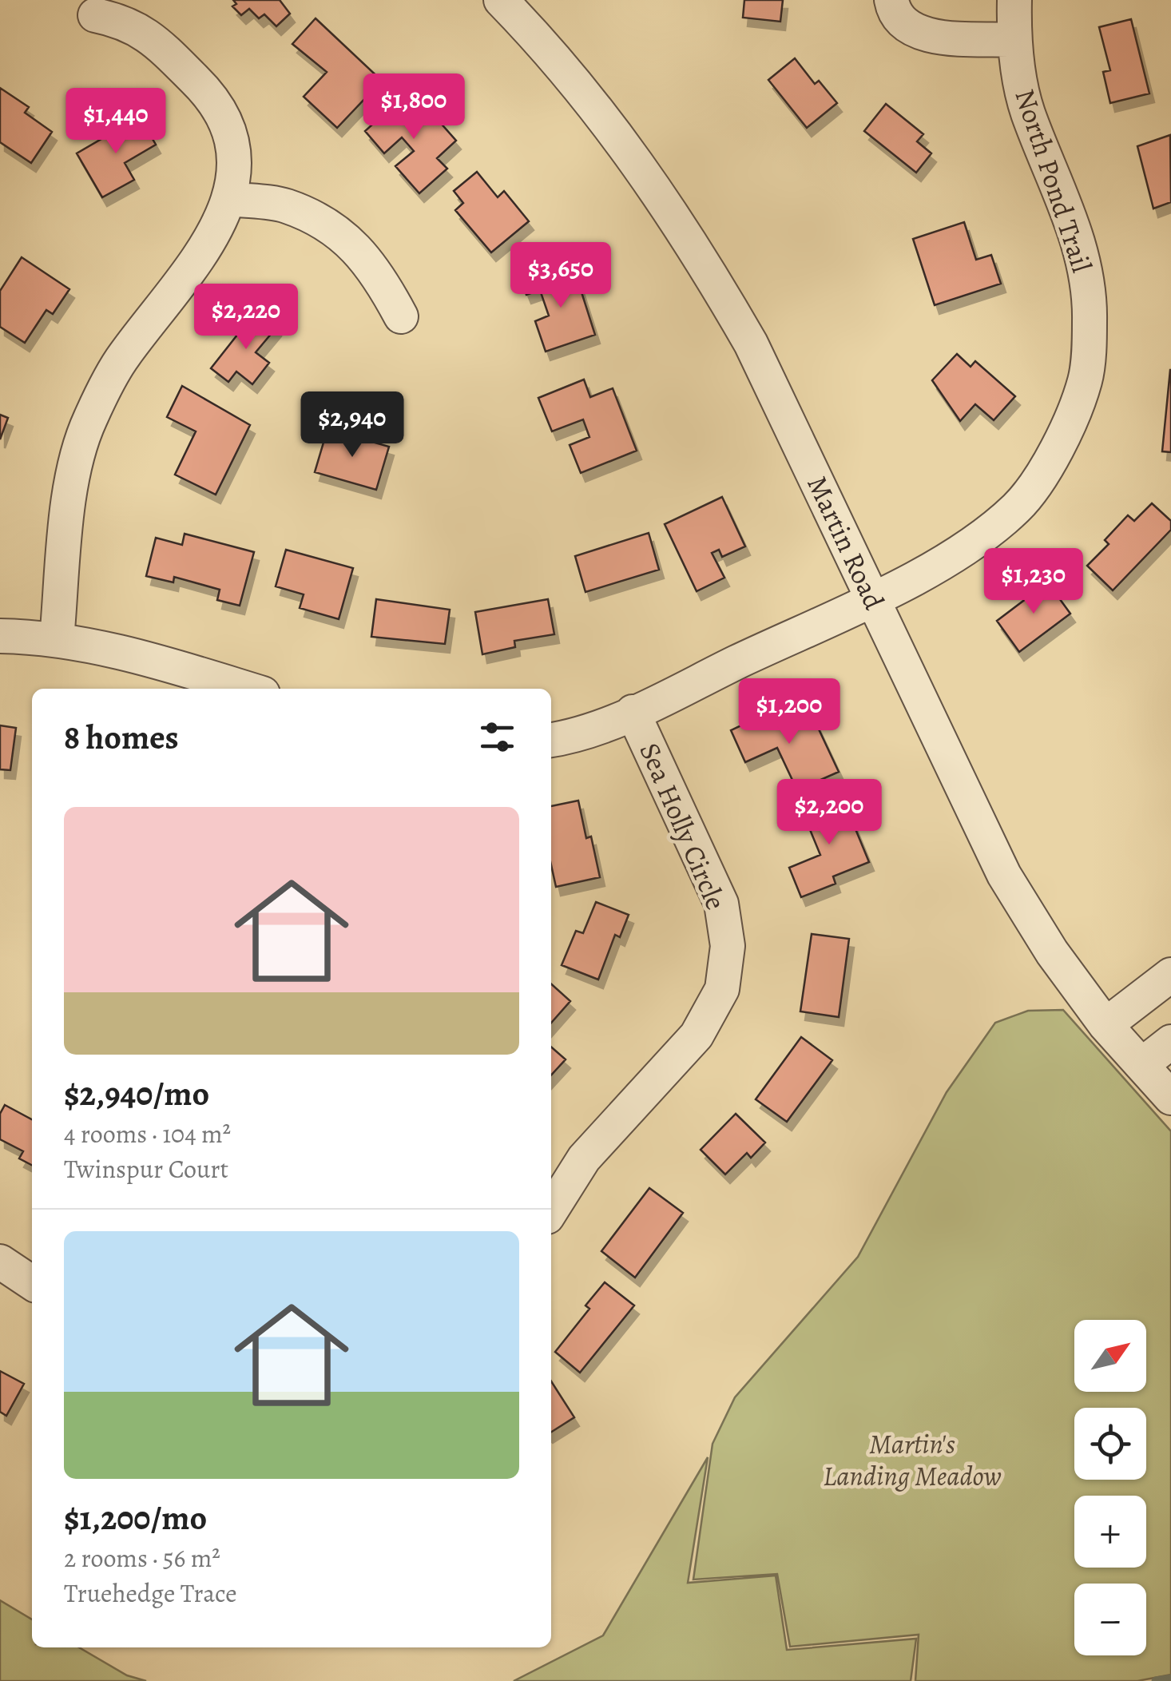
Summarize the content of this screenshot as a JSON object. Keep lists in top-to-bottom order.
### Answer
{
  "streets": {
    "street": ["North Pond Trail", "Martin Road", "Sea Holly Circle"]
  },
  "crossings": [
    ["North Pond Trail", "Martin Road"],
    ["North Pond Trail", "Sea Holly Circle"]
  ],
  "parks": ["Martin's Landing Meadow"],
  "north": "top right",
  "page": {
    "price": [
      "$1,800",
      "$1,440",
      "$3,650",
      "$2,220",
      "$2,940",
      "$1,230",
      "$1,200",
      "$2,200"
    ],
    "heading": "8 homes",
    "list": [
      {
        "name": "$2,940/mo",
        "note": "4 rooms · 104 m² · Twinspur Court"
      },
      {
        "name": "$1,200/mo",
        "note": "2 rooms · 56 m² · Truehedge Trace"
      }
    ],
    "map_buttons": ["+", "−"]
  }
}
